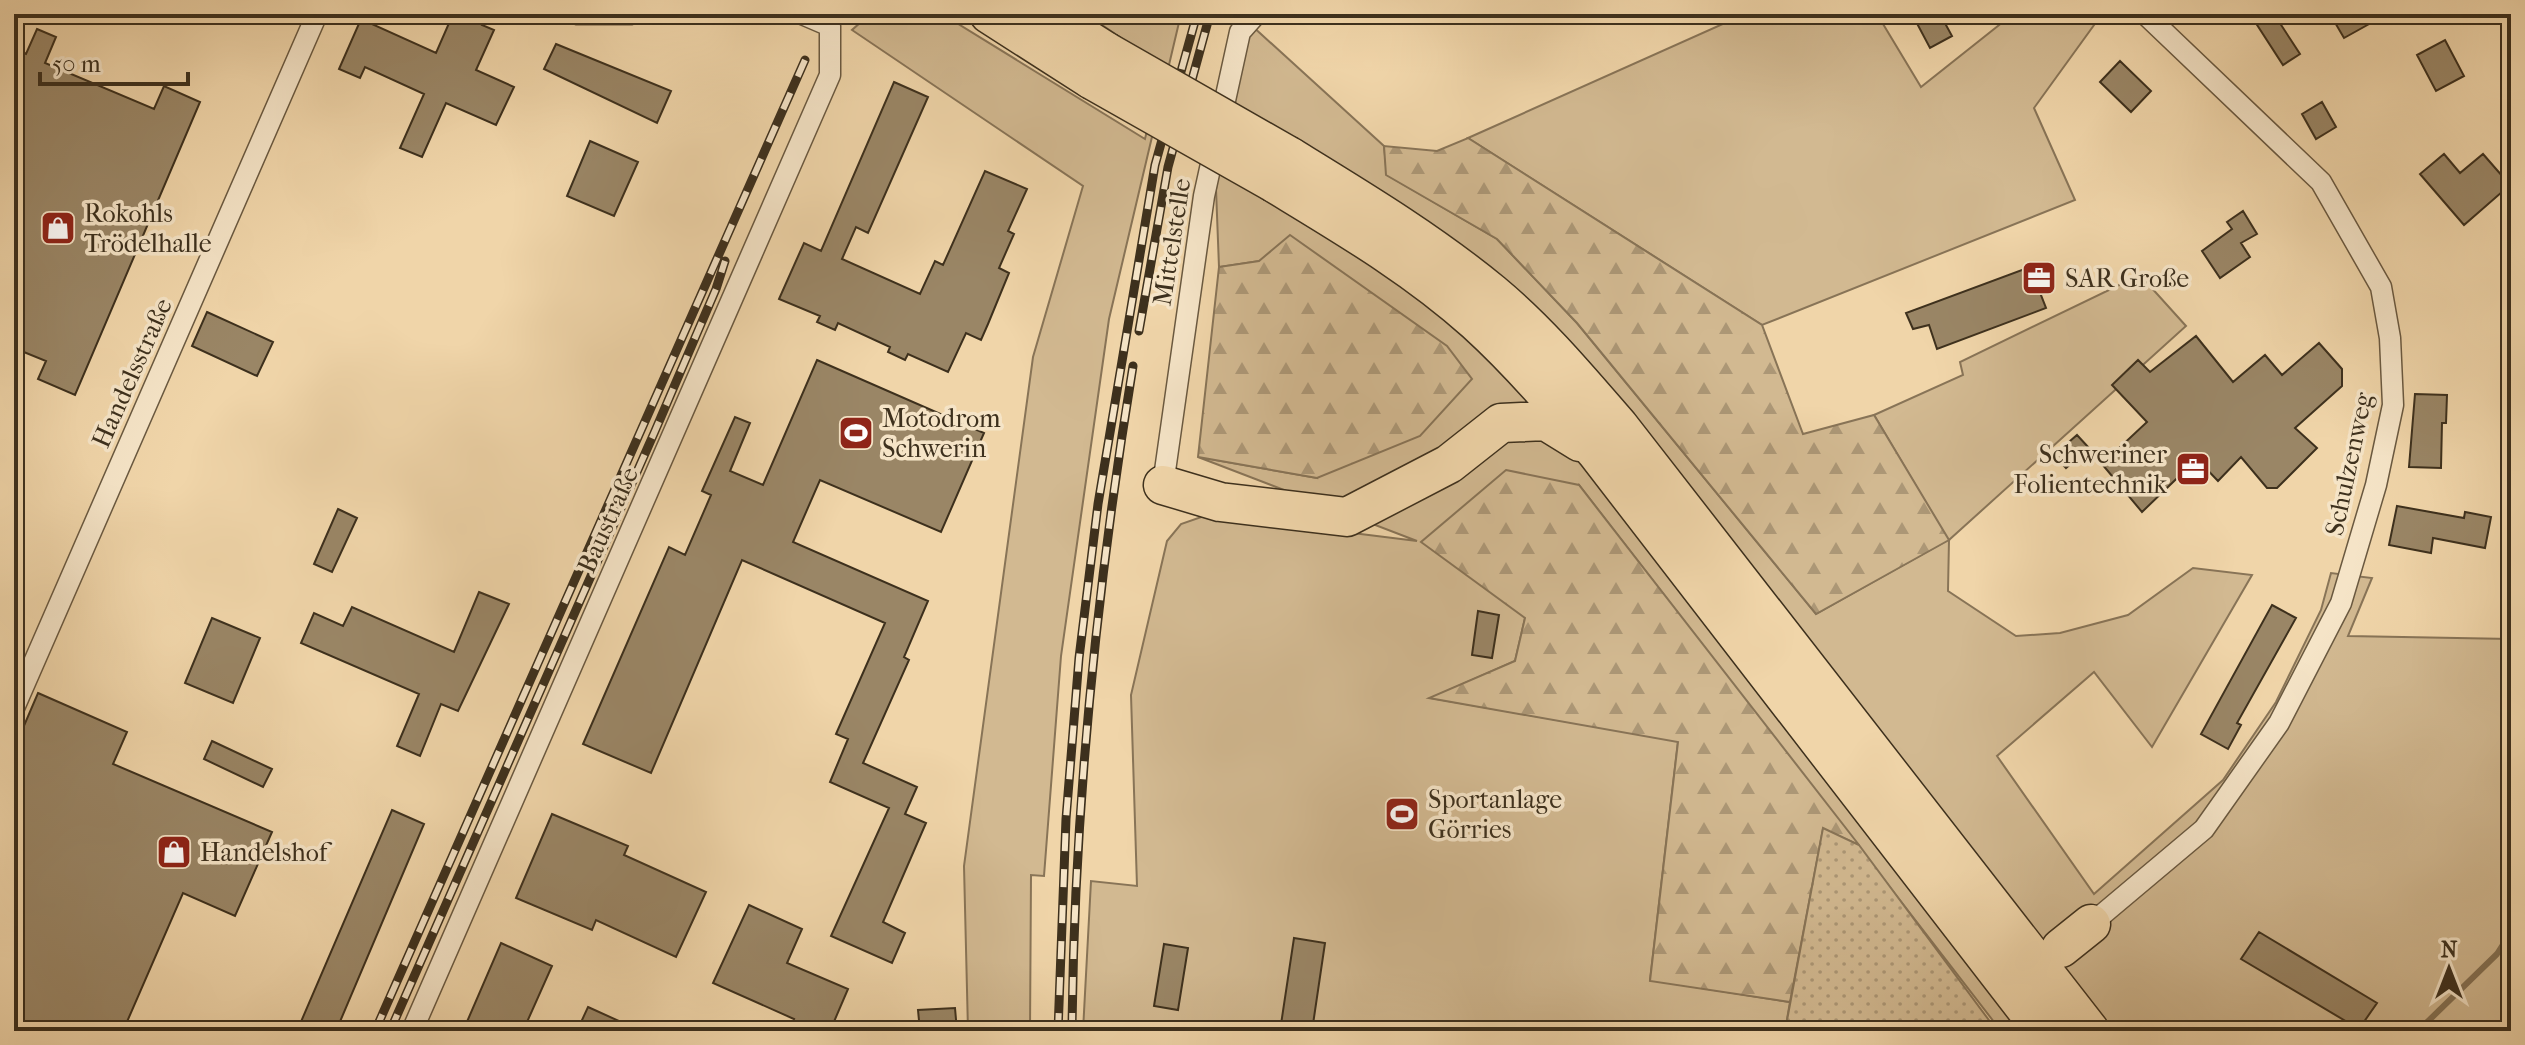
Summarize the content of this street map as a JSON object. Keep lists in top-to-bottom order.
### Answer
{
  "streets": {
    "street": [
      "Mittelstelle",
      "Handelsstraße",
      "Schulzenweg",
      "Baustraße"
    ]
  },
  "places": {
    "shop": ["Rokohls Trödelhalle", "Handelshof"],
    "office": ["SAR Große", "Schweriner Folientechnik"],
    "sports": ["Motodrom Schwerin", "Sportanlage Görries"]
  },
  "scale_bar": "50 m",
  "north": "top"
}
